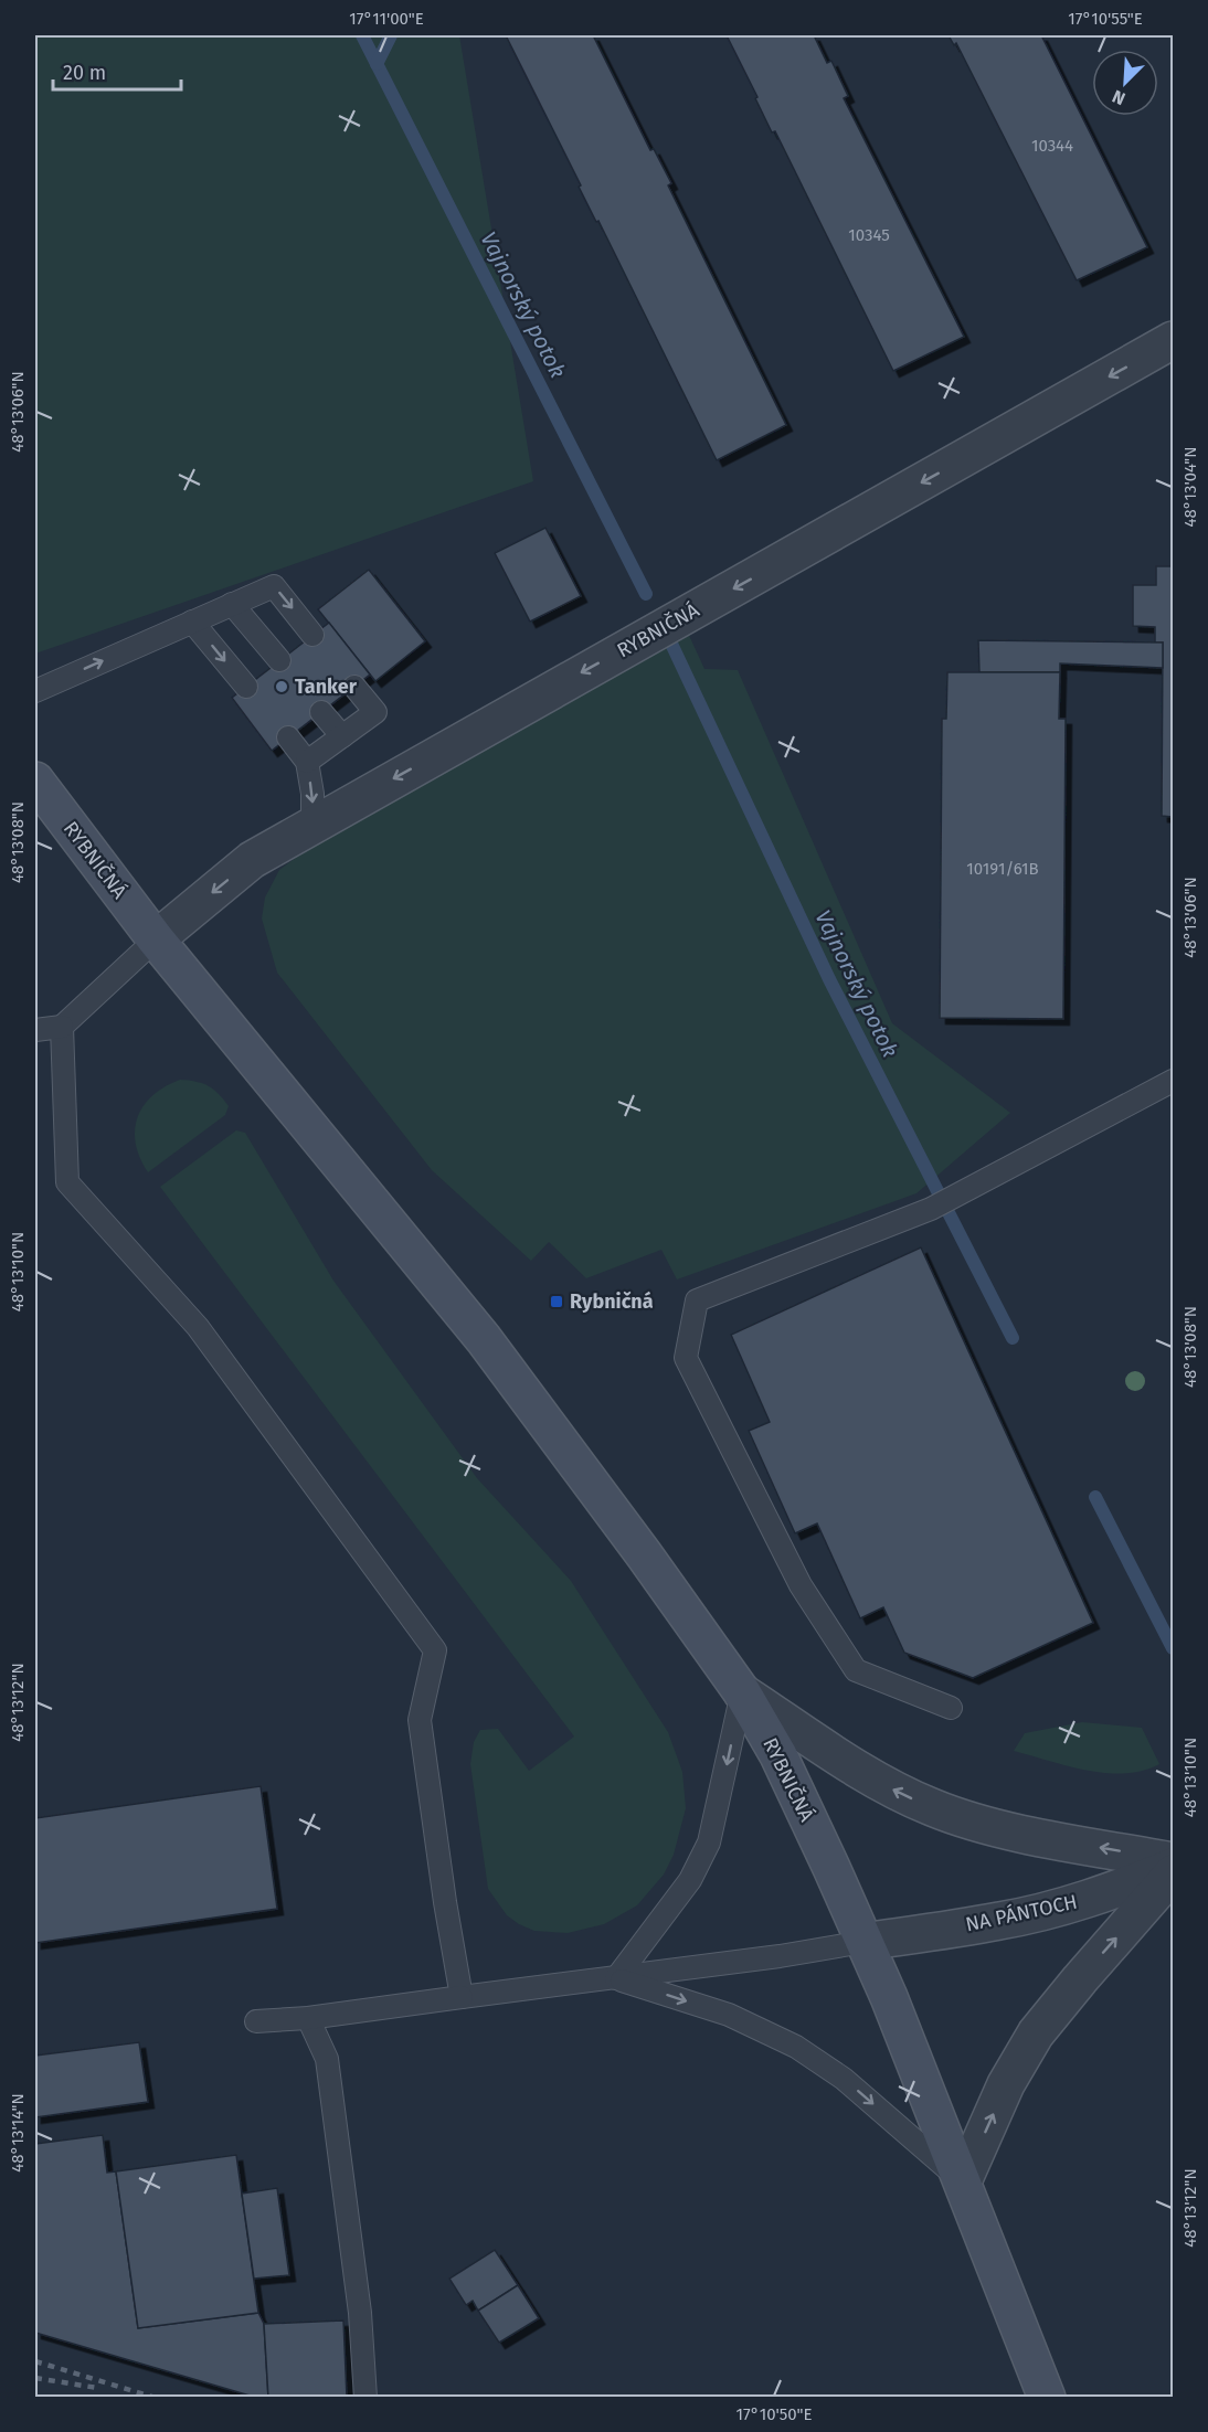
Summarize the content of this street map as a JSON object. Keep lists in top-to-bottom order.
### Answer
{
  "streets": {
    "main road": ["RYBNIČNÁ"],
    "street": ["NA PÁNTOCH"]
  },
  "crossings": [
    ["RYBNIČNÁ", "NA PÁNTOCH"]
  ],
  "one_way": ["RYBNIČNÁ"],
  "water": ["Vajnorský potok"],
  "places": {
    "other": ["Tanker"],
    "transit": ["Rybničná"]
  },
  "house_numbers": ["10344", "10345", "10191/61B"],
  "scale_bar": "20 m",
  "north": "bottom left",
  "coordinates": [
    "17°11'00\"E",
    "17°10'55\"E",
    "48°13'06\"N",
    "48°13'04\"N",
    "48°13'08\"N",
    "48°13'10\"N",
    "48°13'12\"N",
    "48°13'14\"N",
    "17°10'50\"E"
  ]
}
